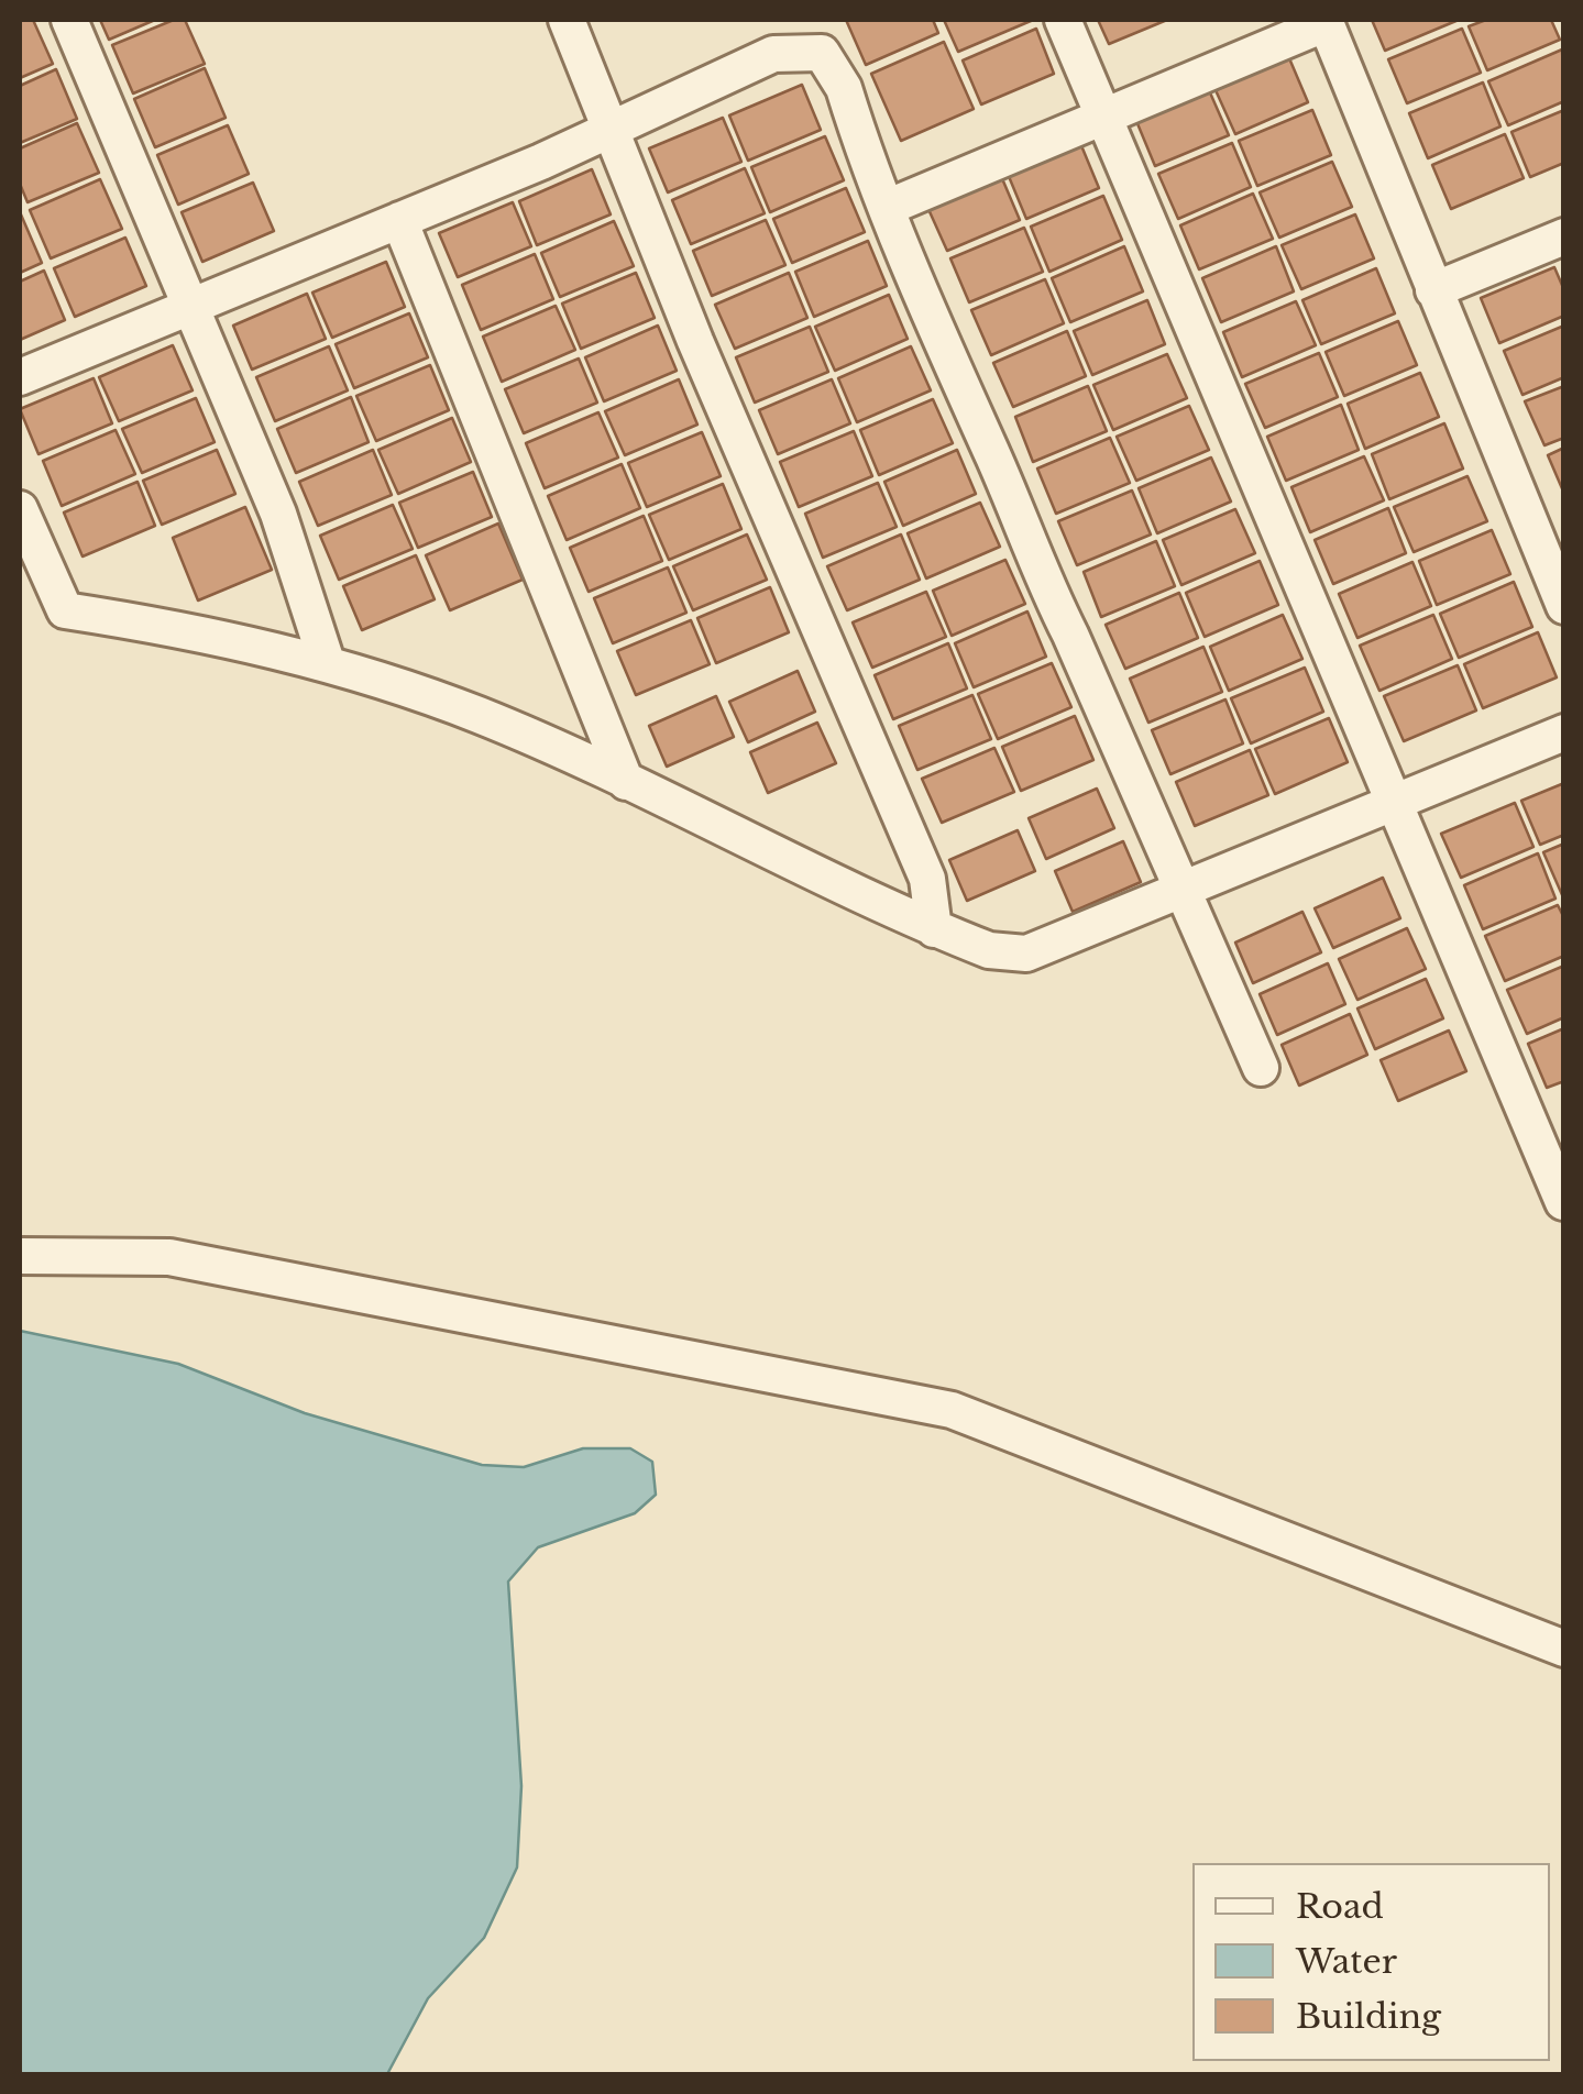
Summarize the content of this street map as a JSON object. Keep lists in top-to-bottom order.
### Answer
{
  "legend": ["Road", "Water", "Building"]
}
